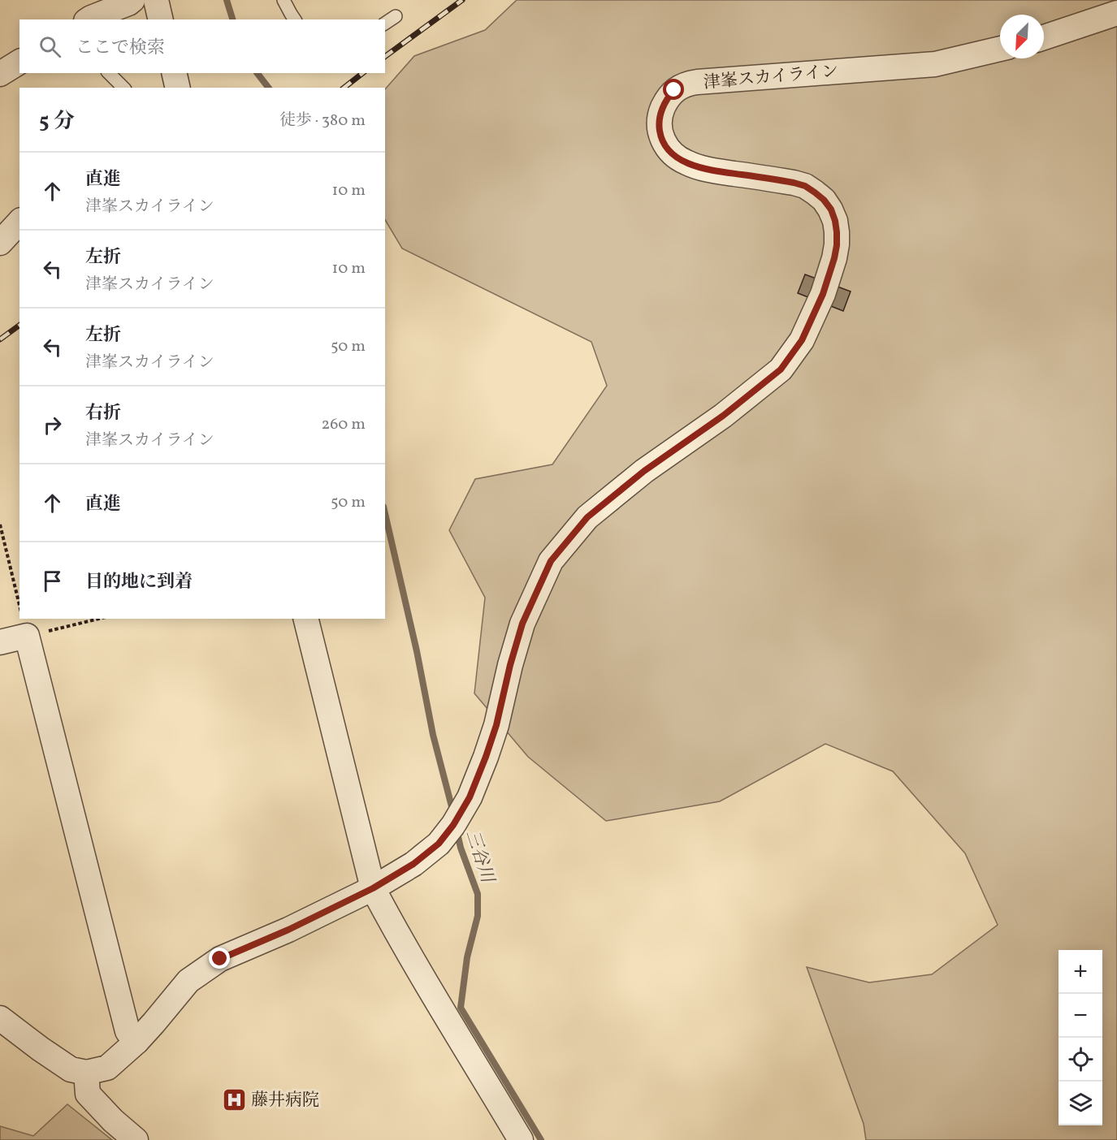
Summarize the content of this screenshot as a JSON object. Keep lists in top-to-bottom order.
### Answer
{
  "streets": {
    "street": ["津峯スカイライン"]
  },
  "water": ["三谷川"],
  "places": {
    "hospital": ["藤井病院"]
  },
  "north": "bottom left",
  "page": {
    "search": "ここで検索",
    "heading": ["5 分", "徒歩 · 380 m"],
    "list": [
      ["直進", "津峯スカイライン", "10 m"],
      ["左折", "津峯スカイライン", "10 m"],
      ["左折", "津峯スカイライン", "50 m"],
      ["右折", "津峯スカイライン", "260 m"],
      ["直進", "50 m"],
      "目的地に到着"
    ],
    "map_buttons": ["+", "−"]
  }
}
